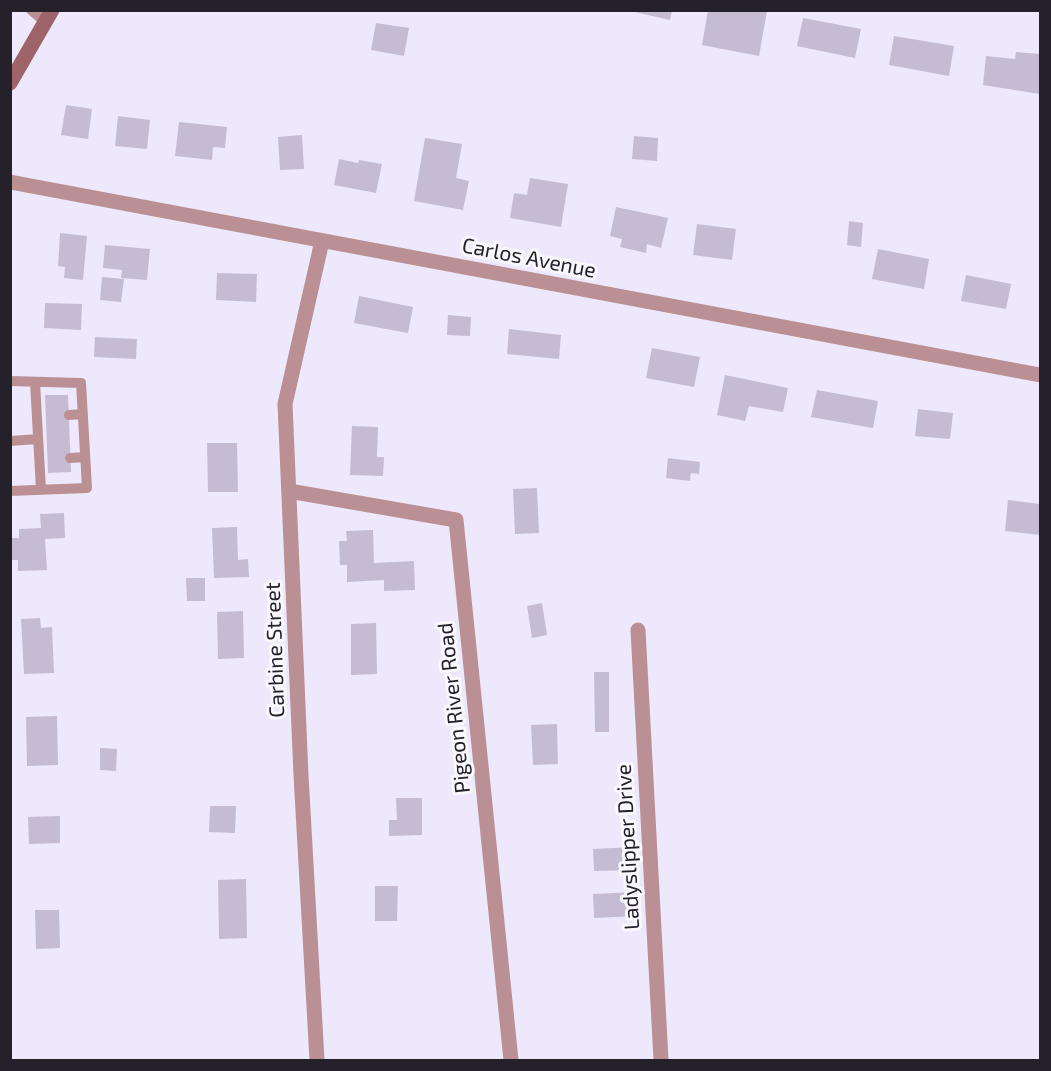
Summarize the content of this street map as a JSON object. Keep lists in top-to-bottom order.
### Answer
{
  "streets": {
    "street": [
      "Carlos Avenue",
      "Carbine Street",
      "Pigeon River Road",
      "Ladyslipper Drive"
    ]
  },
  "crossings": [
    ["Carlos Avenue", "Carbine Street"],
    ["Carbine Street", "Pigeon River Road"]
  ]
}
